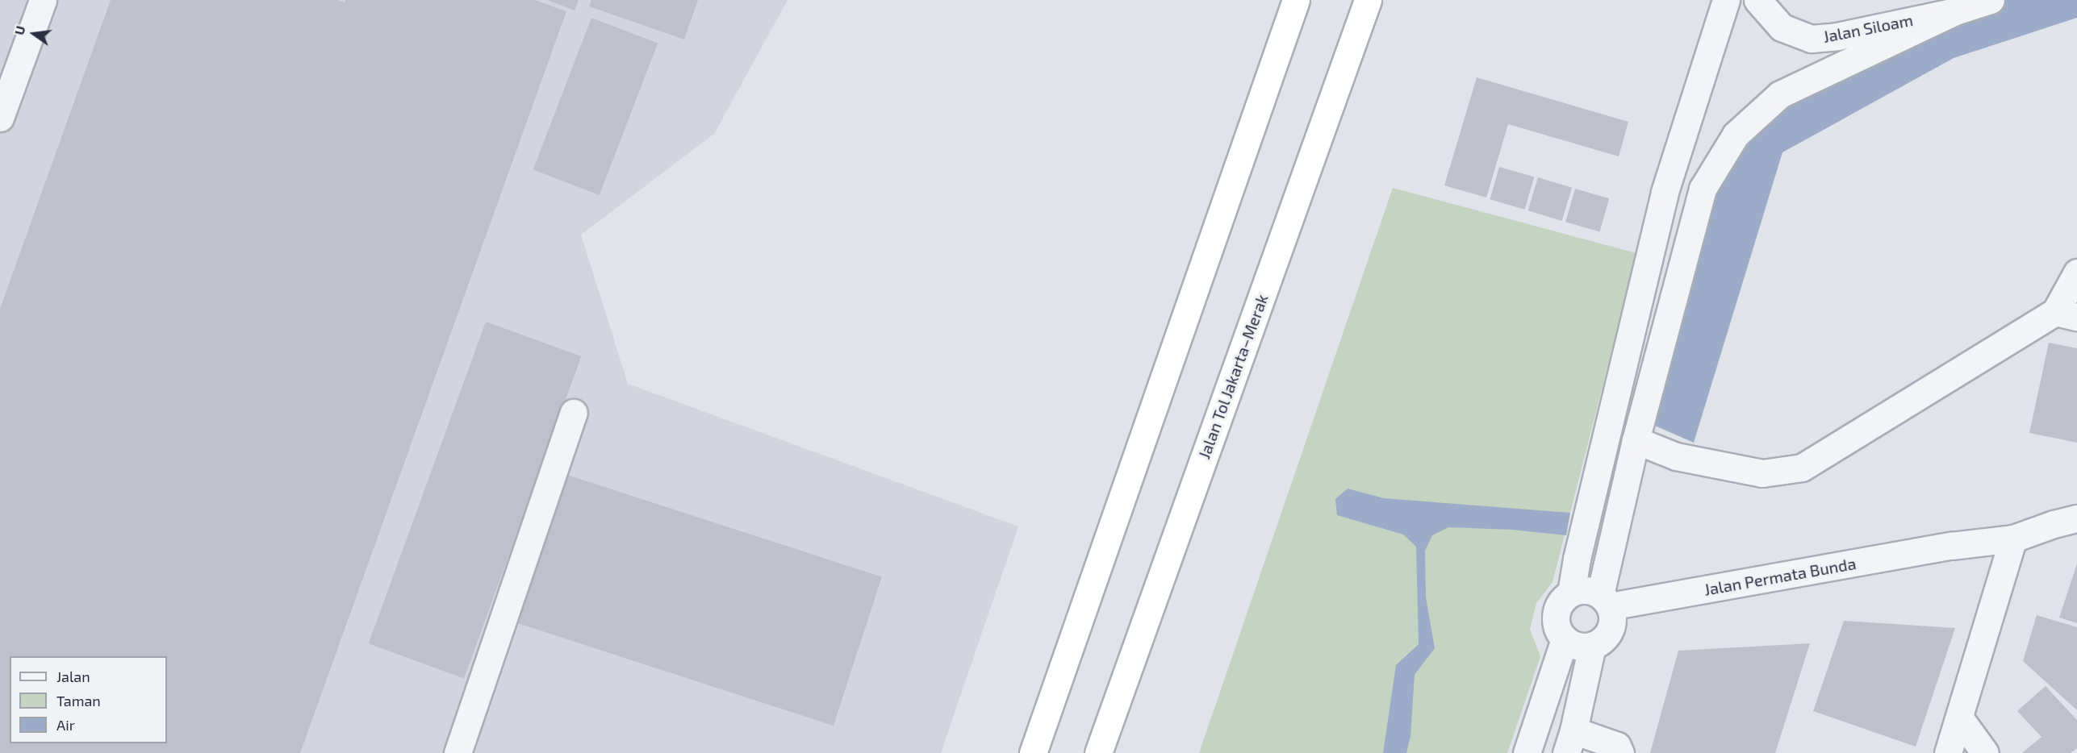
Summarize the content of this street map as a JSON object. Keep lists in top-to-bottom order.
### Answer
{
  "streets": {
    "highway": ["Jalan Tol Jakarta–Merak"],
    "street": ["Jalan Siloam", "Jalan Permata Bunda"]
  },
  "legend": ["Jalan", "Taman", "Air"],
  "north": "left"
}
